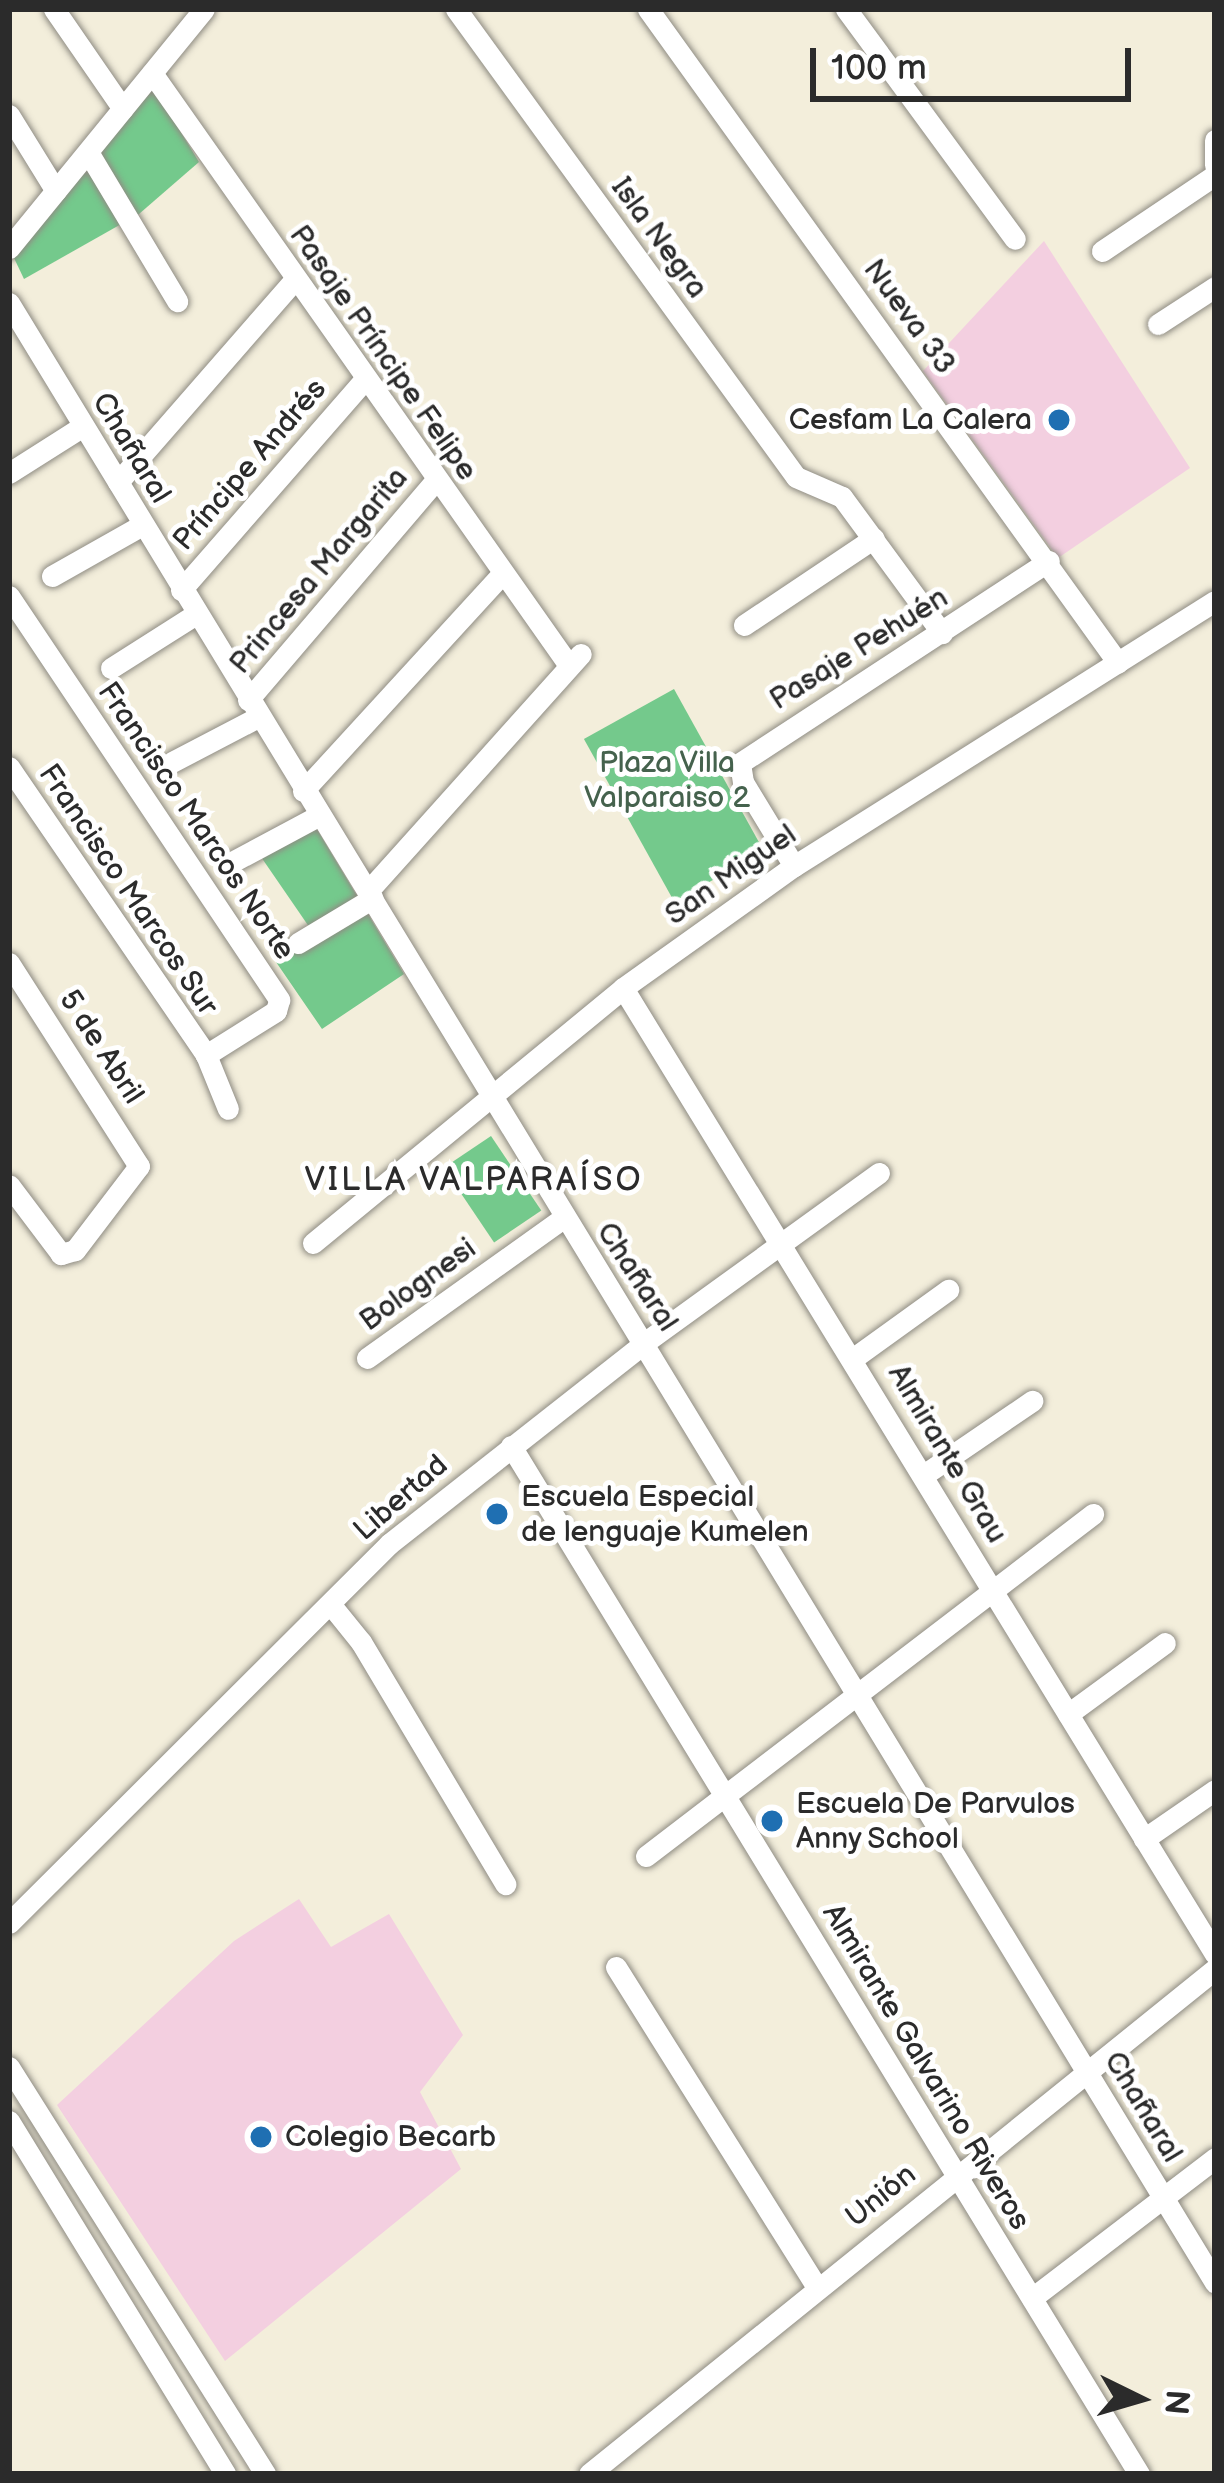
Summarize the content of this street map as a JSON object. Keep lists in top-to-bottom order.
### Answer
{
  "streets": {
    "street": [
      "Isla Negra",
      "Nueva 33",
      "Pasaje Príncipe Felipe",
      "Chañaral",
      "Príncipe Andrés",
      "Princesa Margarita",
      "Pasaje Pehuén",
      "Francisco Marcos Norte",
      "San Miguel",
      "Francisco Marcos Sur",
      "5 de Abril",
      "Bolognesi",
      "Almirante Grau",
      "Libertad",
      "Almirante Galvarino Riveros",
      "Unión"
    ]
  },
  "crossings": [
    ["Isla Negra", "Pasaje Pehuén"],
    ["Nueva 33", "Pasaje Pehuén"],
    ["Nueva 33", "San Miguel"],
    ["Pasaje Príncipe Felipe", "Chañaral"],
    ["Pasaje Príncipe Felipe", "Príncipe Andrés"],
    ["Pasaje Príncipe Felipe", "Princesa Margarita"],
    ["Chañaral", "Príncipe Andrés"],
    ["Chañaral", "Princesa Margarita"],
    ["Chañaral", "San Miguel"],
    ["Chañaral", "Bolognesi"],
    ["Chañaral", "Libertad"],
    ["Chañaral", "Unión"],
    ["Pasaje Pehuén", "San Miguel"],
    ["Francisco Marcos Norte", "Francisco Marcos Sur"],
    ["San Miguel", "Almirante Grau"],
    ["Almirante Grau", "Libertad"],
    ["Libertad", "Almirante Galvarino Riveros"],
    ["Almirante Galvarino Riveros", "Unión"]
  ],
  "districts": ["VILLA VALPARAÍSO"],
  "parks": ["Plaza Villa Valparaiso 2"],
  "places": [
    "Cesfam La Calera",
    "Escuela Especial de lenguaje Kumelen",
    "Escuela De Parvulos Anny School",
    "Colegio Becarb"
  ],
  "scale_bar": "100 m",
  "north": "right"
}
